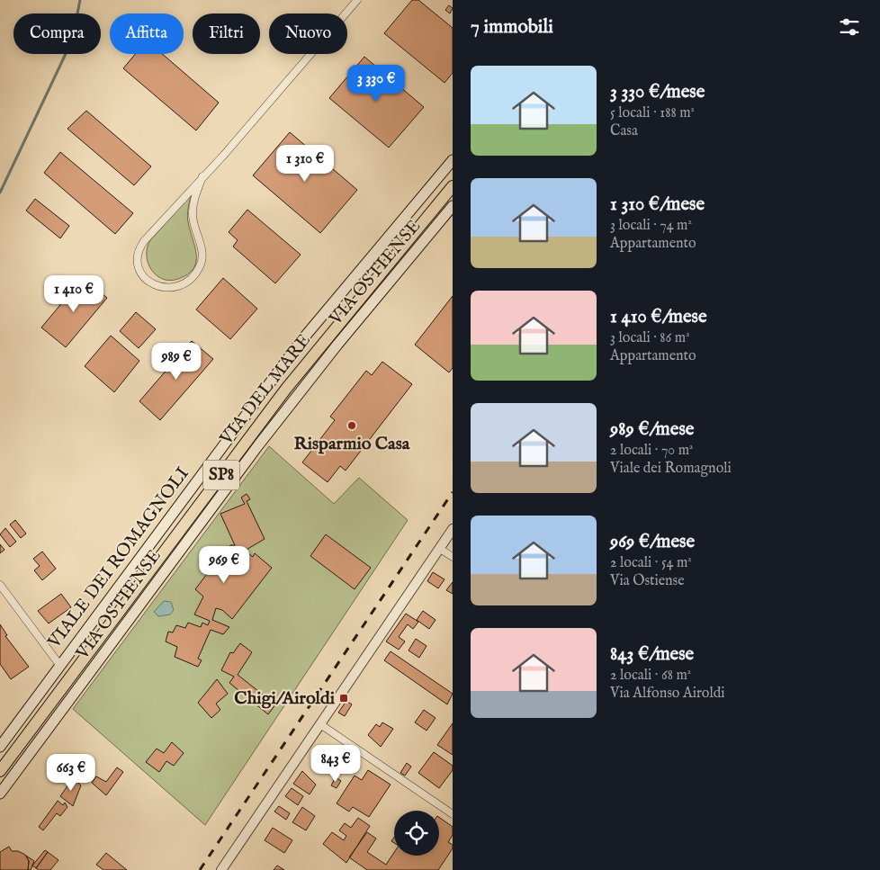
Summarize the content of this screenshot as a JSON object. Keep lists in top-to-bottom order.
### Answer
{
  "streets": {
    "main road": [
      "VIA OSTIENSE",
      "VIA DEL MARE",
      "SP8",
      "VIALE DEI ROMAGNOLI"
    ]
  },
  "places": {
    "other": ["Risparmio Casa"],
    "transit": ["Chigi/Airoldi"]
  },
  "page": {
    "heading": "7 immobili",
    "chip": [
      "Compra",
      "Affitta",
      "Filtri",
      "Nuovo"
    ],
    "list": [
      {
        "name": "3 330 €/mese",
        "note": "5 locali · 188 m² · Casa"
      },
      {
        "name": "1 310 €/mese",
        "note": "3 locali · 74 m² · Appartamento"
      },
      {
        "name": "1 410 €/mese",
        "note": "3 locali · 86 m² · Appartamento"
      },
      {
        "name": "989 €/mese",
        "note": "2 locali · 70 m² · Viale dei Romagnoli"
      },
      {
        "name": "969 €/mese",
        "note": "2 locali · 54 m² · Via Ostiense"
      },
      {
        "name": "843 €/mese",
        "note": "2 locali · 68 m² · Via Alfonso Airoldi"
      }
    ],
    "price": [
      "3 330 €",
      "1 310 €",
      "1 410 €",
      "989 €",
      "969 €",
      "843 €",
      "663 €"
    ]
  }
}
